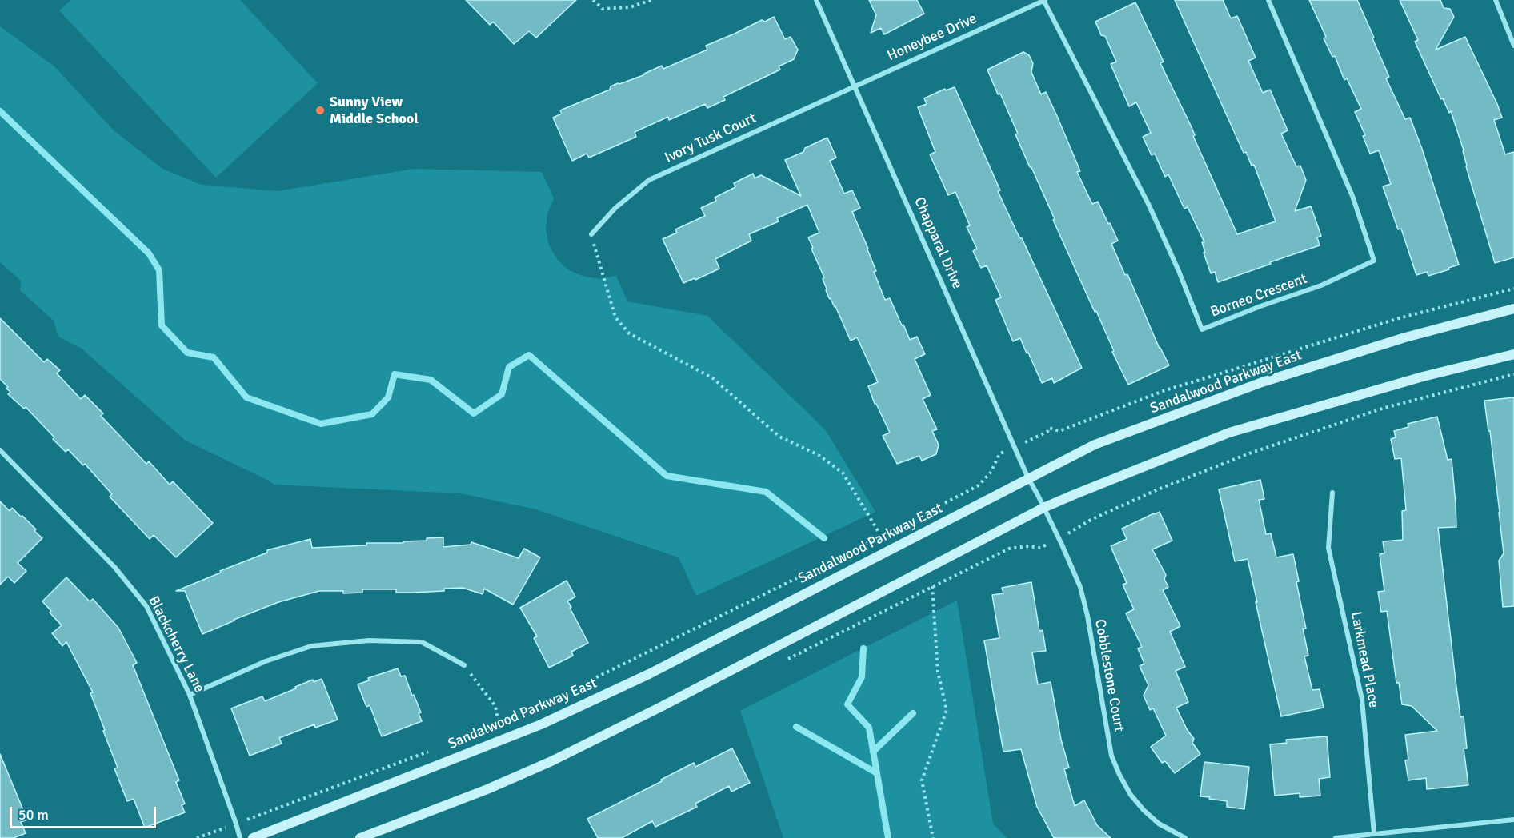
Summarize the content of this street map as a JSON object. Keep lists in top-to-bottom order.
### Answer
{
  "streets": {
    "main road": ["Sandalwood Parkway East"],
    "street": [
      "Honeybee Drive",
      "Ivory Tusk Court",
      "Chapparal Drive",
      "Borneo Crescent",
      "Blackcherry Lane",
      "Larkmead Place",
      "Cobblestone Court"
    ]
  },
  "crossings": [
    ["Honeybee Drive", "Ivory Tusk Court"],
    ["Honeybee Drive", "Chapparal Drive"],
    ["Honeybee Drive", "Borneo Crescent"],
    ["Ivory Tusk Court", "Chapparal Drive"],
    ["Chapparal Drive", "Sandalwood Parkway East"],
    ["Chapparal Drive", "Cobblestone Court"]
  ],
  "places": ["Sunny View Middle School"],
  "scale_bar": "50 m"
}
